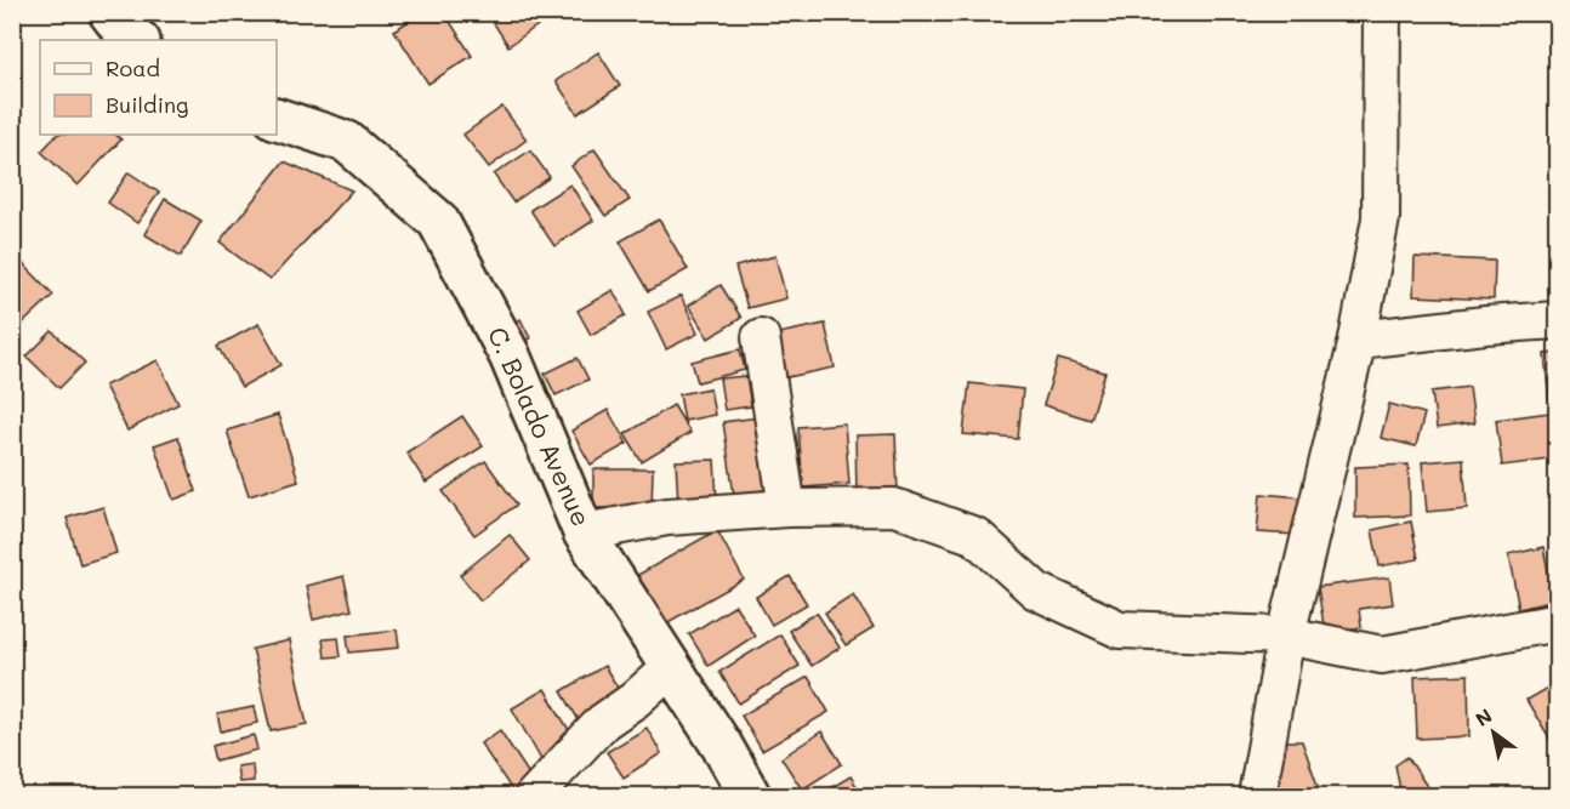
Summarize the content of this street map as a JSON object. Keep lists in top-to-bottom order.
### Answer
{
  "streets": {
    "street": ["C. Bolado Avenue"]
  },
  "legend": ["Road", "Building"],
  "north": "top left"
}
